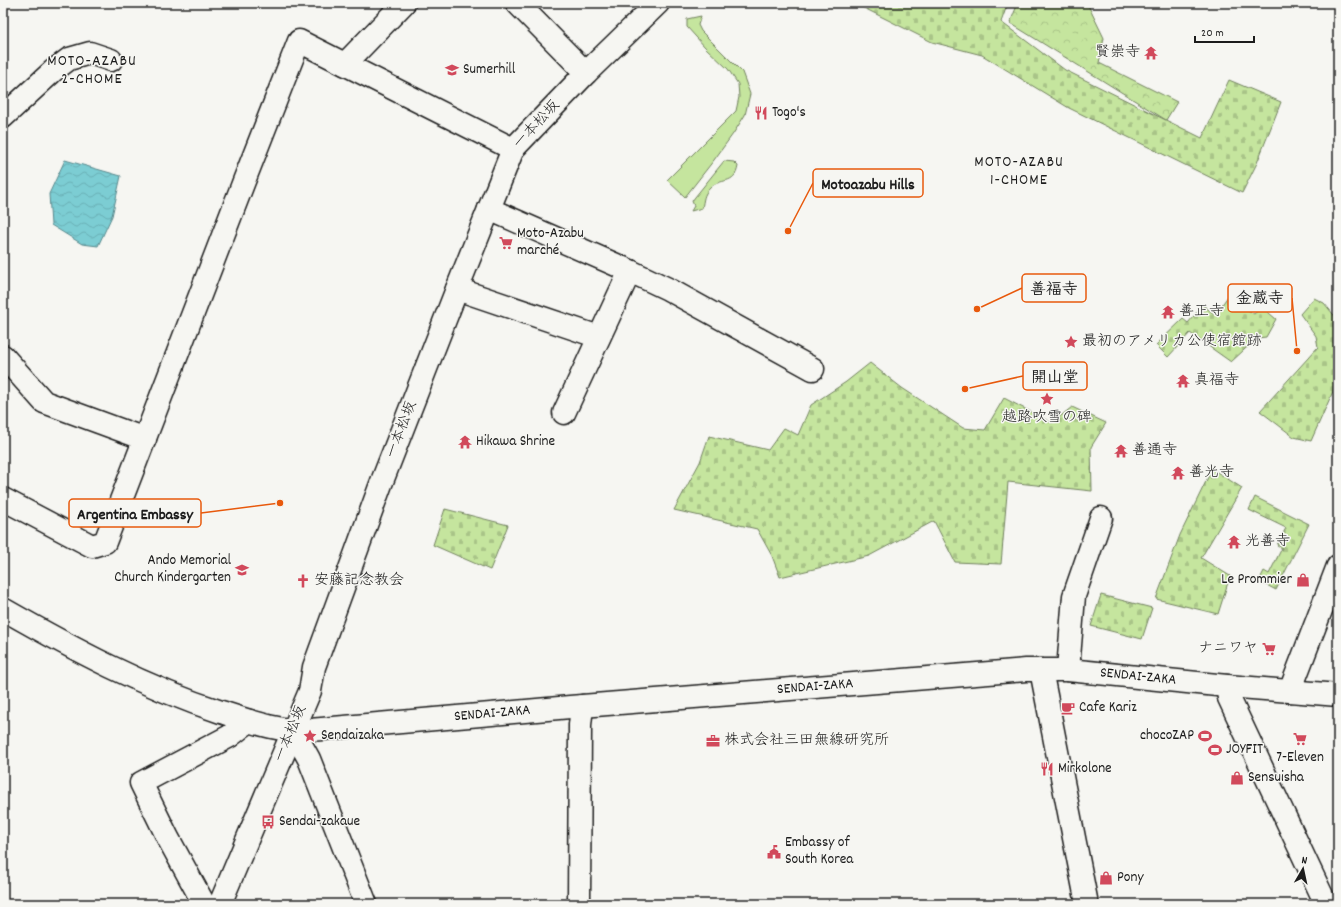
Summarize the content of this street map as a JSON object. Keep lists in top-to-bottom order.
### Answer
{
  "streets": {
    "street": ["一本松坂", "SENDAI-ZAKA"]
  },
  "crossings": [
    ["一本松坂", "SENDAI-ZAKA"]
  ],
  "districts": ["MOTO-AZABU 2-CHOME", "MOTO-AZABU 1-CHOME"],
  "places": {
    "temple": [
      "賢崇寺",
      "善正寺",
      "真福寺",
      "Hikawa Shrine",
      "善通寺",
      "善光寺",
      "光善寺"
    ],
    "school or university": ["Sumerhill", "Ando Memorial Church Kindergarten"],
    "restaurant": ["Togo's", "Mirkolone"],
    "other": [
      "Motoazabu Hills",
      "善福寺",
      "金蔵寺",
      "開山堂",
      "Argentina Embassy"
    ],
    "supermarket": ["Moto-Azabu marché", "ナニワヤ", "7-Eleven"],
    "place": ["最初のアメリカ公使宿館跡", "越路吹雪の碑", "Sendaizaka"],
    "shop": ["Le Prommier", "Sensuisha", "Pony"],
    "church": ["安藤記念教会"],
    "cafe": ["Cafe Kariz"],
    "sports": ["chocoZAP", "JOYFIT"],
    "office": ["株式会社三田無線研究所"],
    "bus stop": ["Sendai-zakaue"],
    "public building": ["Embassy of South Korea"]
  },
  "scale_bar": "20 m",
  "north": "top"
}
